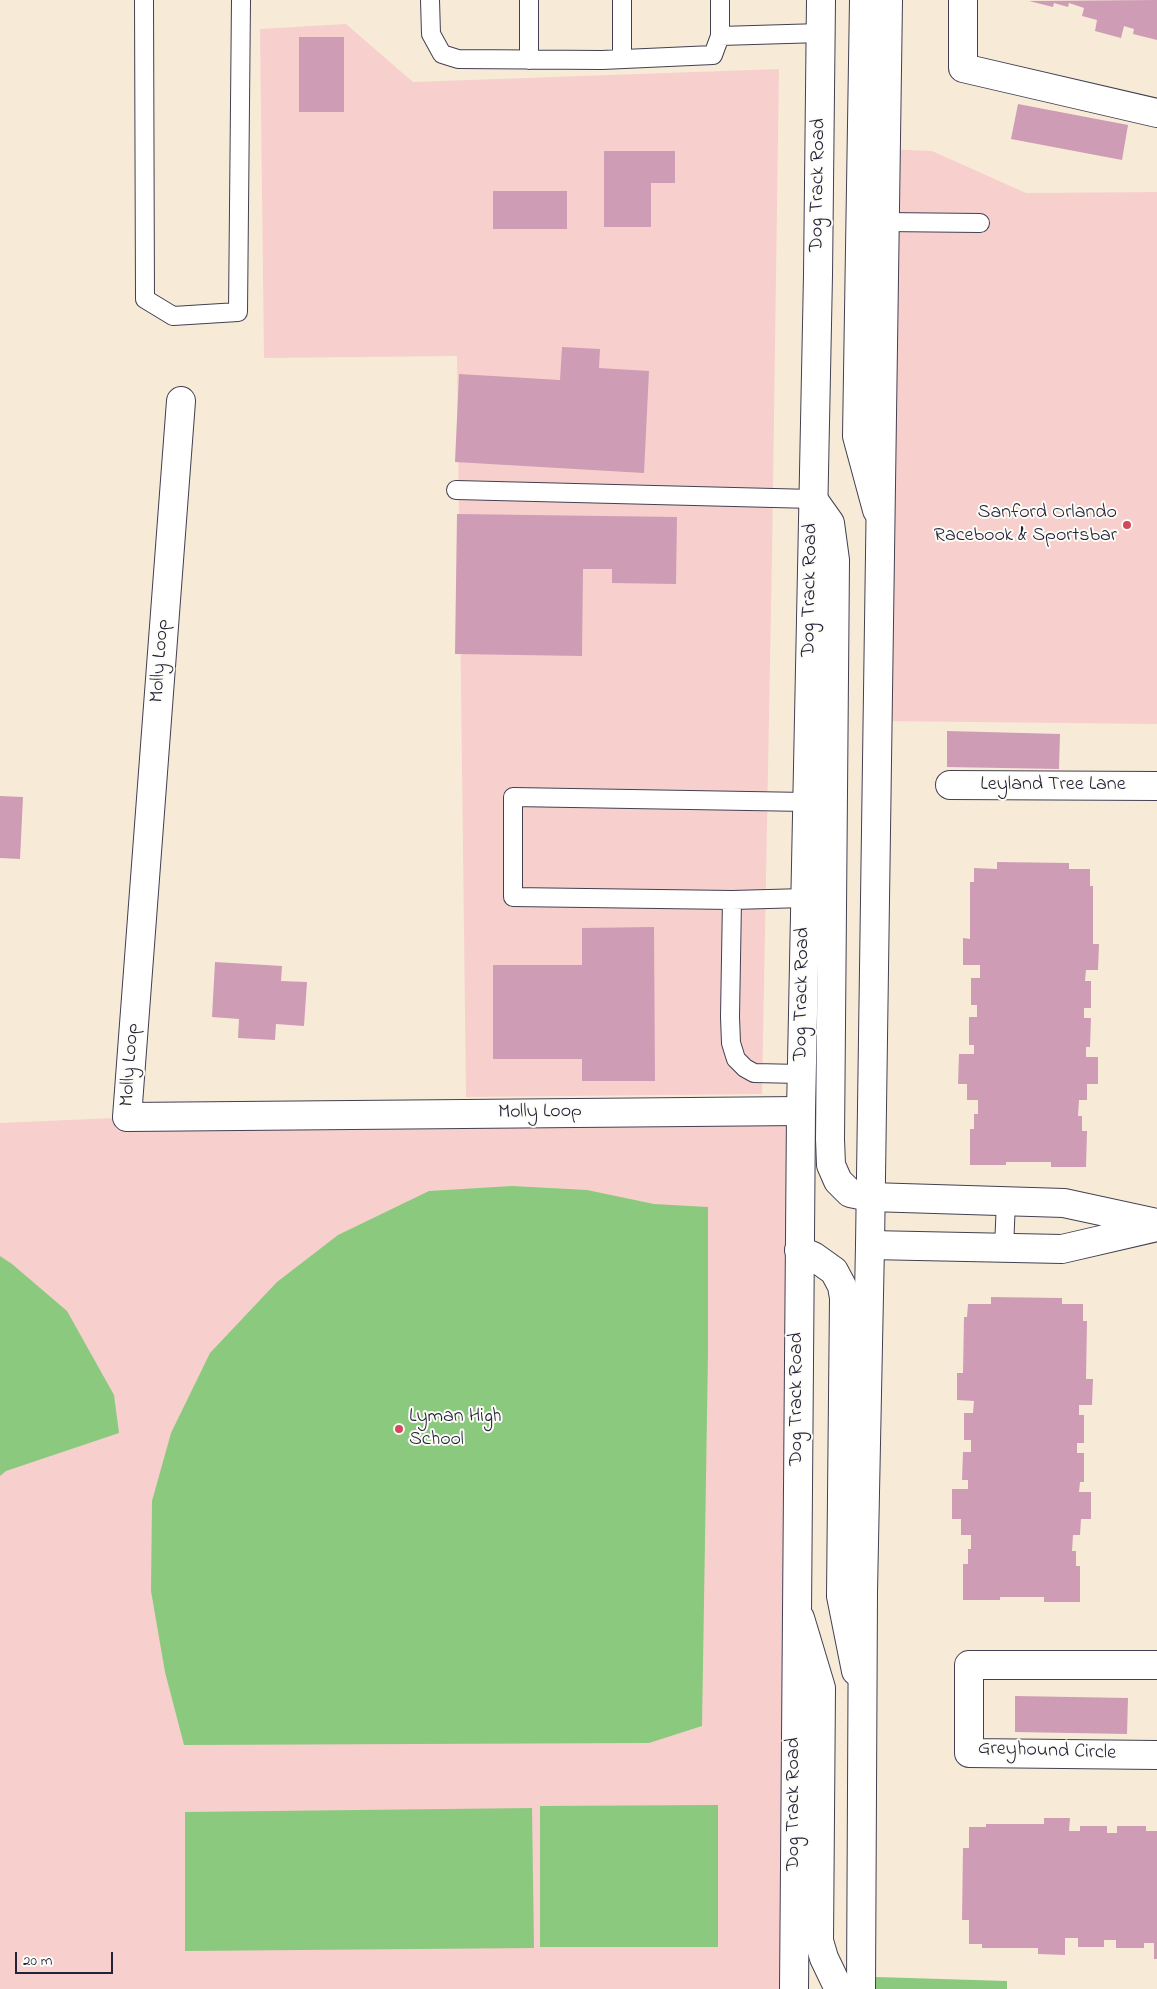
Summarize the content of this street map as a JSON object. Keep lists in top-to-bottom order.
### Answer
{
  "streets": {
    "street": [
      "Dog Track Road",
      "Molly Loop",
      "Leyland Tree Lane",
      "Greyhound Circle"
    ]
  },
  "crossings": [
    ["Dog Track Road", "Molly Loop"]
  ],
  "places": ["Sanford Orlando Racebook & Sportsbar", "Lyman High School"],
  "scale_bar": "20 m"
}
